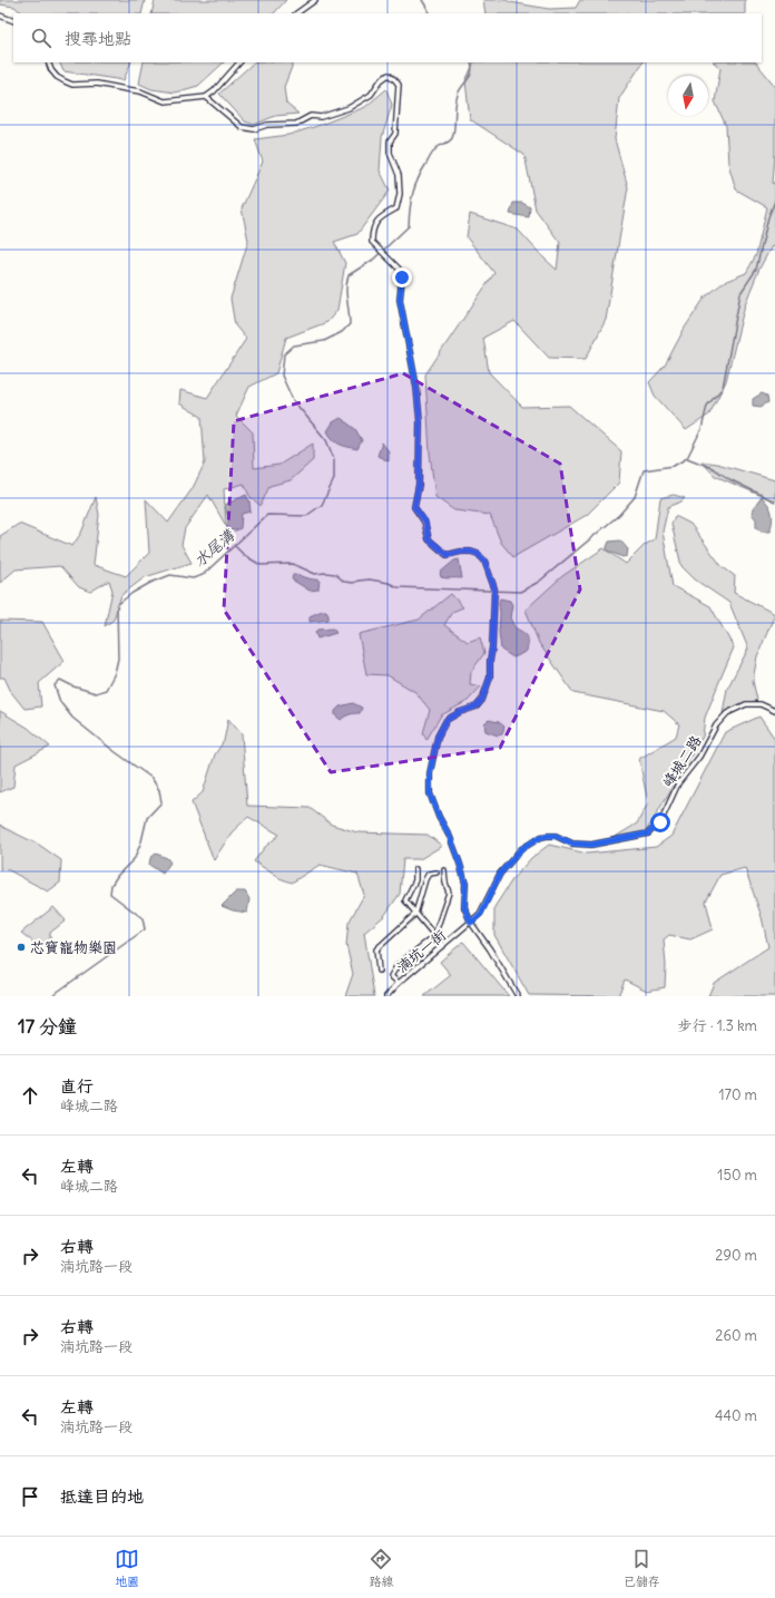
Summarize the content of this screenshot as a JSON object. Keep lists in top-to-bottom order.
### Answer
{
  "streets": {
    "street": ["峰城二路", "湳坑一街"]
  },
  "crossings": [
    ["峰城二路", "湳坑一街"]
  ],
  "water": ["水尾溝"],
  "places": ["芯寶寵物樂園"],
  "north": "bottom",
  "page": {
    "search": "搜尋地點",
    "heading": ["17 分鐘", "步行 · 1.3 km"],
    "list": [
      ["直行", "峰城二路", "170 m"],
      ["左轉", "峰城二路", "150 m"],
      ["右轉", "湳坑路一段", "290 m"],
      ["右轉", "湳坑路一段", "260 m"],
      ["左轉", "湳坑路一段", "440 m"],
      "抵達目的地"
    ],
    "nav": ["地圖", "路線", "已儲存"]
  }
}
